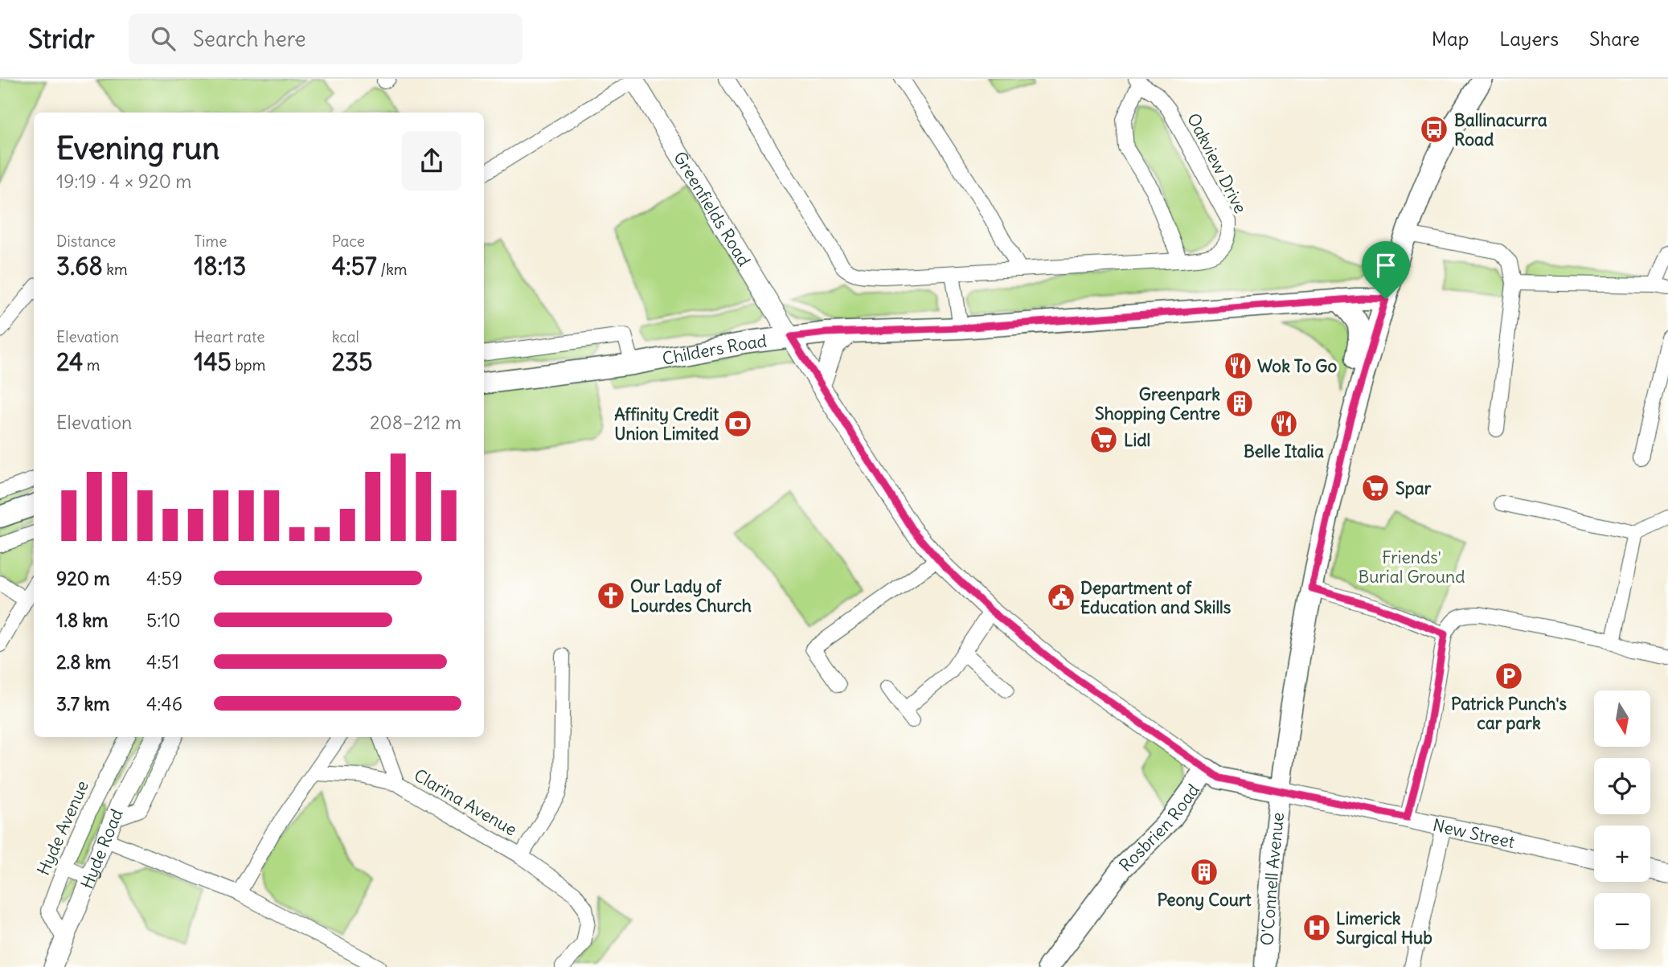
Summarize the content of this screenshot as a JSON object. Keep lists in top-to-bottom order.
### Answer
{
  "streets": {
    "main road": ["Childers Road", "Rosbrien Road", "O'Connell Avenue"],
    "street": [
      "Oakview Drive",
      "Greenfields Road",
      "Clarina Avenue",
      "Hyde Avenue",
      "New Street",
      "Hyde Road"
    ]
  },
  "crossings": [
    ["Greenfields Road", "Childers Road"],
    ["Greenfields Road", "Rosbrien Road"],
    ["Childers Road", "Rosbrien Road"],
    ["Childers Road", "O'Connell Avenue"],
    ["Hyde Avenue", "Hyde Road"],
    ["New Street", "O'Connell Avenue"]
  ],
  "parks": ["Friends' Burial Ground"],
  "places": {
    "bus stop": ["Ballinacurra Road"],
    "restaurant": ["Wok To Go", "Belle Italia"],
    "building": ["Greenpark Shopping Centre", "Peony Court"],
    "bank": ["Affinity Credit Union Limited"],
    "supermarket": ["Lidl", "Spar"],
    "church": ["Our Lady of Lourdes Church"],
    "public building": ["Department of Education and Skills"],
    "parking": ["Patrick Punch's car park"],
    "hospital": ["Limerick Surgical Hub"]
  },
  "north": "bottom",
  "page": {
    "header": "Stridr",
    "search": "Search here",
    "nav": ["Map", "Layers", "Share"],
    "heading": ["Evening run", "19:19 · 4 × 920 m"],
    "stats": [
      ["Distance", "3.68 km"],
      ["Time", "18:13"],
      ["Pace", "4:57 /km"],
      ["Elevation", "24 m"],
      ["Heart rate", "145 bpm"],
      ["kcal", "235"]
    ],
    "chart": ["Elevation", "208–212 m"],
    "list": [
      {
        "name": "920 m",
        "note": "4:59"
      },
      {
        "name": "1.8 km",
        "note": "5:10"
      },
      {
        "name": "2.8 km",
        "note": "4:51"
      },
      {
        "name": "3.7 km",
        "note": "4:46"
      }
    ],
    "map_buttons": ["+", "−"]
  }
}
